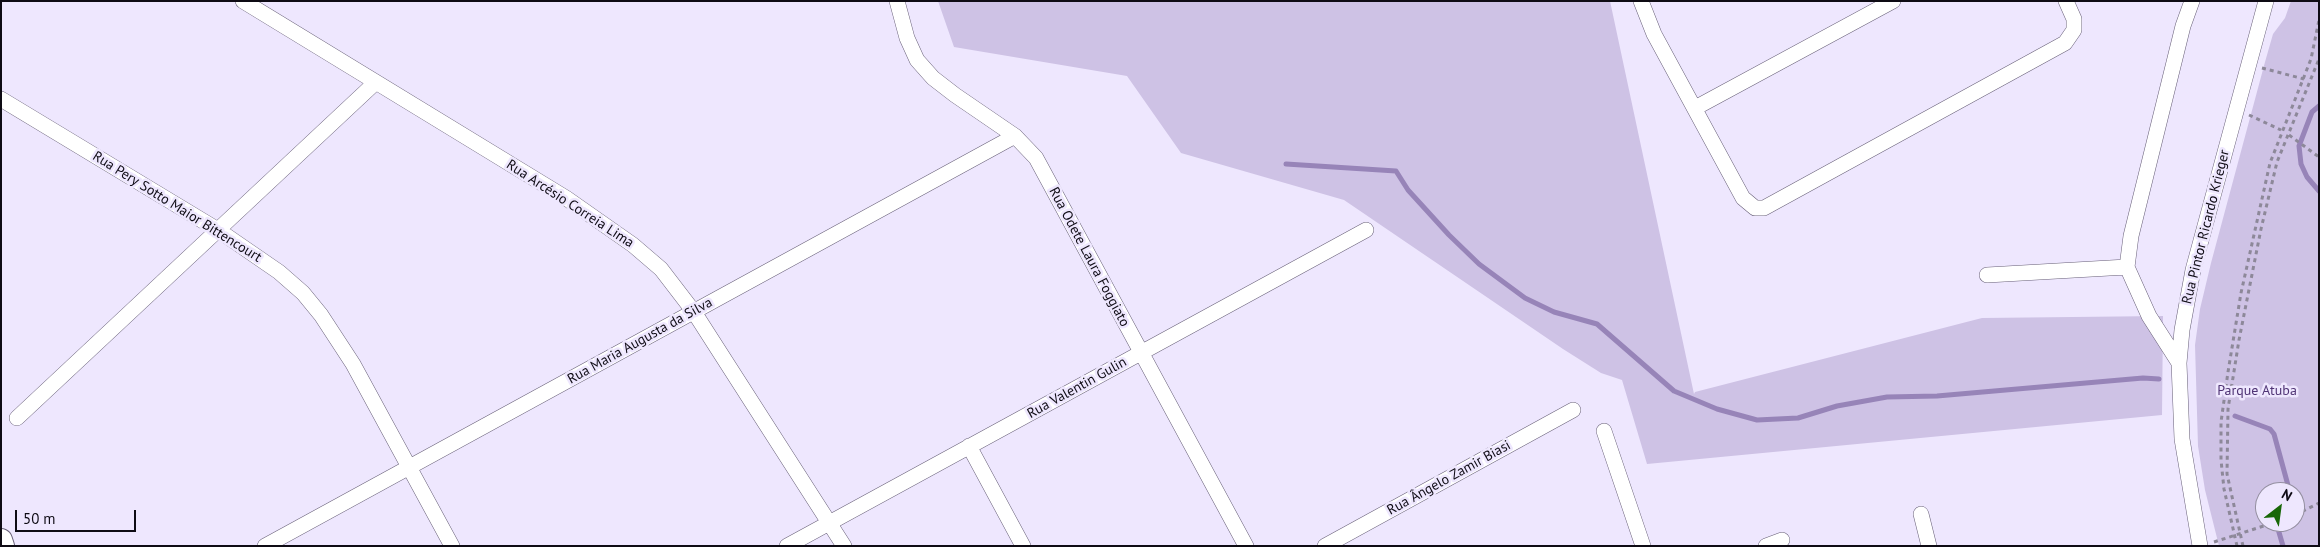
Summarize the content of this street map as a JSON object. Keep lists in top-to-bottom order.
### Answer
{
  "streets": {
    "street": [
      "Rua Arcésio Correia Lima",
      "Rua Pery Sotto Maior Bittencourt",
      "Rua Pintor Ricardo Krieger",
      "Rua Odete Laura Foggiato",
      "Rua Maria Augusta da Silva",
      "Rua Valentin Gulin",
      "Rua Ângelo Zamir Biasi"
    ]
  },
  "crossings": [
    ["Rua Arcésio Correia Lima", "Rua Maria Augusta da Silva"],
    ["Rua Arcésio Correia Lima", "Rua Valentin Gulin"],
    ["Rua Pery Sotto Maior Bittencourt", "Rua Maria Augusta da Silva"],
    ["Rua Odete Laura Foggiato", "Rua Maria Augusta da Silva"],
    ["Rua Odete Laura Foggiato", "Rua Valentin Gulin"]
  ],
  "parks": ["Parque Atuba"],
  "scale_bar": "50 m",
  "north": "top right"
}
